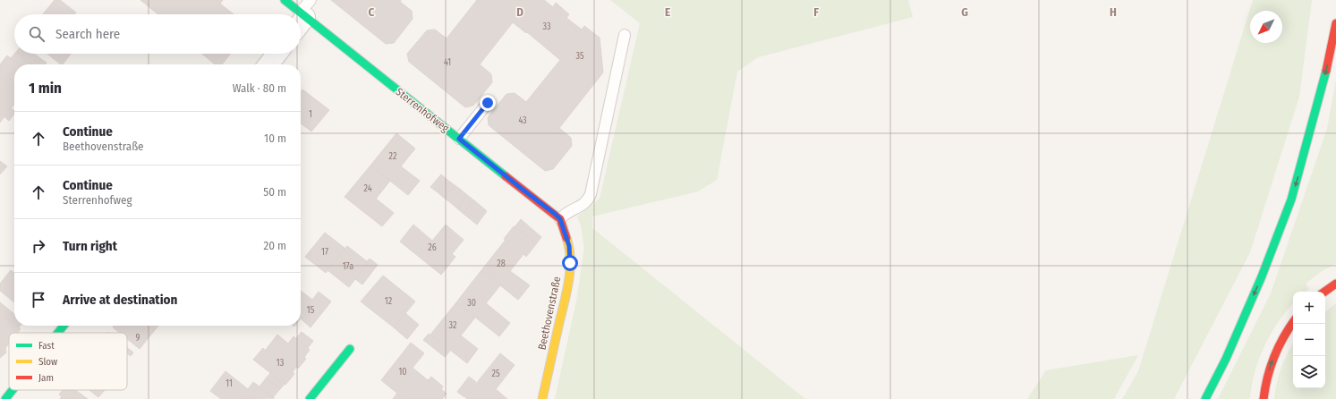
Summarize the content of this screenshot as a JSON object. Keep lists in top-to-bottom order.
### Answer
{
  "streets": {
    "main road": ["Sterrenhofweg", "Beethovenstraße"]
  },
  "crossings": [
    ["Sterrenhofweg", "Beethovenstraße"]
  ],
  "house_numbers": [
    "33",
    "35",
    "41",
    "1",
    "43",
    "22",
    "24",
    "26",
    "17",
    "28",
    "17a",
    "12",
    "30",
    "15",
    "32",
    "9",
    "13",
    "10",
    "25",
    "11"
  ],
  "legend": ["Fast", "Slow", "Jam"],
  "north": "bottom left",
  "page": {
    "search": "Search here",
    "heading": ["1 min", "Walk · 80 m"],
    "list": [
      ["Continue", "Beethovenstraße", "10 m"],
      ["Continue", "Sterrenhofweg", "50 m"],
      ["Turn right", "20 m"],
      "Arrive at destination"
    ],
    "map_buttons": ["+", "−"]
  },
  "grid": {
    "columns": [
      "C",
      "D",
      "E",
      "F",
      "G",
      "H"
    ]
  }
}
